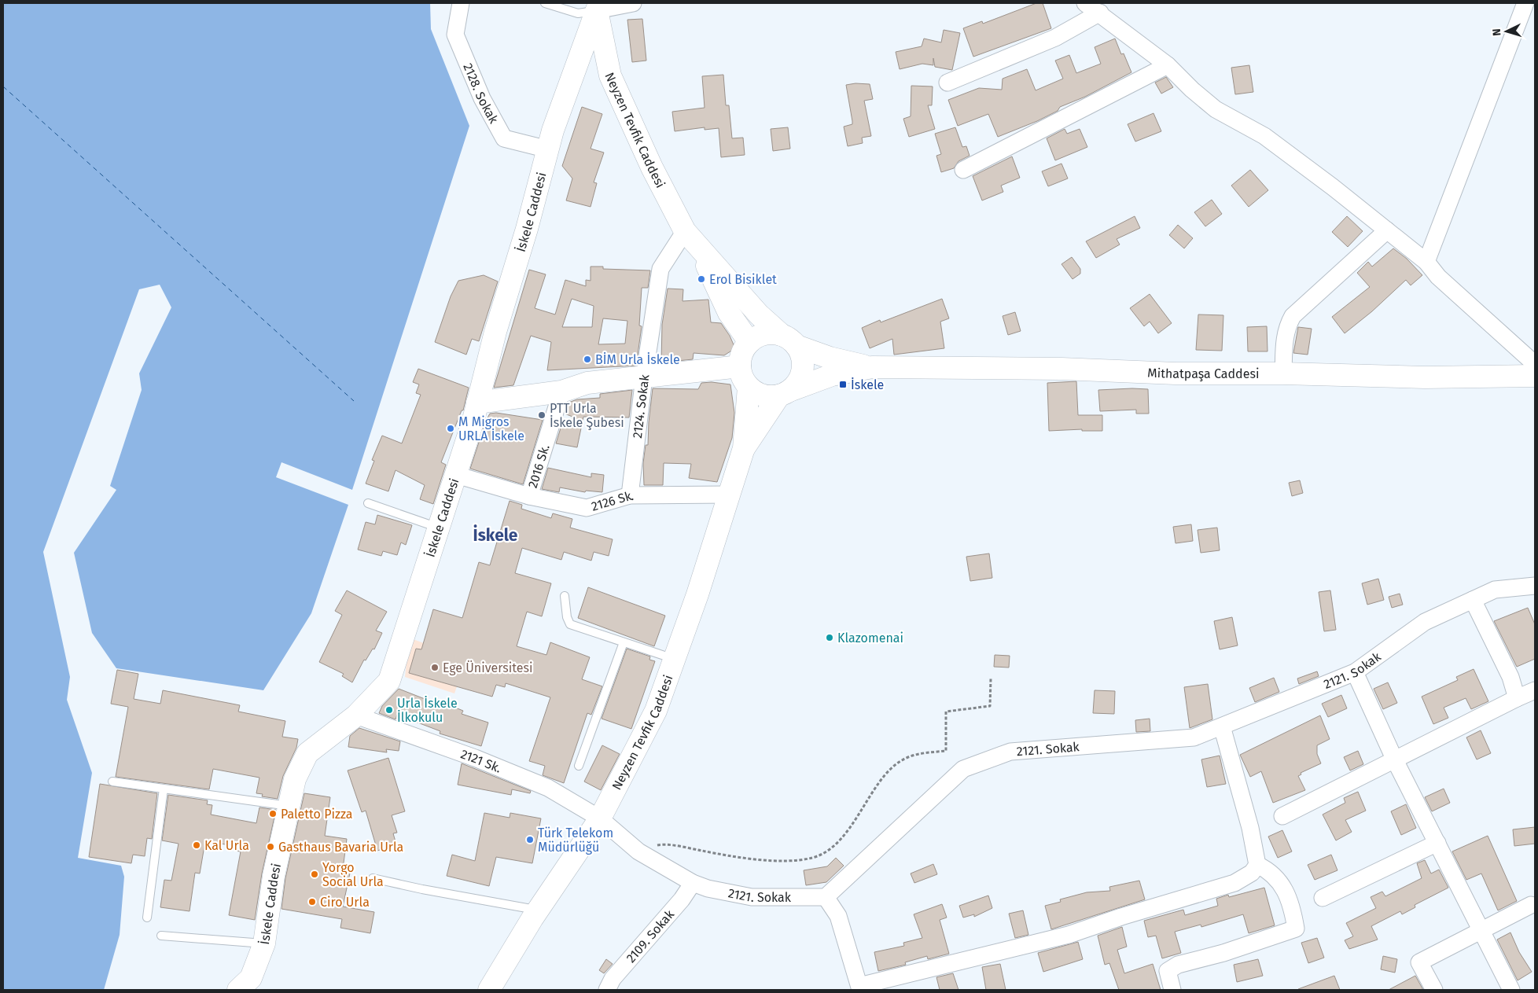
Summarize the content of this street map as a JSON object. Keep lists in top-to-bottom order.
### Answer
{
  "streets": {
    "street": [
      "2128. Sokak",
      "Neyzen Tevfik Caddesi",
      "İskele Caddesi",
      "Mithatpaşa Caddesi",
      "2124. Sokak",
      "2016 Sk.",
      "2126 Sk.",
      "2121. Sokak",
      "2121 Sk.",
      "2109. Sokak"
    ]
  },
  "crossings": [
    ["2128. Sokak", "İskele Caddesi"],
    ["Neyzen Tevfik Caddesi", "İskele Caddesi"],
    ["Neyzen Tevfik Caddesi", "2124. Sokak"],
    ["Neyzen Tevfik Caddesi", "2126 Sk."],
    ["Neyzen Tevfik Caddesi", "2121. Sokak"],
    ["Neyzen Tevfik Caddesi", "2121 Sk."],
    ["İskele Caddesi", "2126 Sk."],
    ["İskele Caddesi", "2121 Sk."],
    ["2124. Sokak", "2126 Sk."],
    ["2016 Sk.", "2126 Sk."],
    ["2121. Sokak", "2121 Sk."],
    ["2121. Sokak", "2109. Sokak"]
  ],
  "districts": ["İskele"],
  "places": {
    "other": [
      "Erol Bisiklet",
      "BİM Urla İskele",
      "PTT Urla İskele Şubesi",
      "M Migros URLA İskele",
      "Klazomenai",
      "Ege Üniversitesi",
      "Urla İskele İlkokulu",
      "Paletto Pizza",
      "Türk Telekom Müdürlüğü",
      "Kal Urla",
      "Gasthaus Bavaria Urla",
      "Yorgo Social Urla",
      "Ciro Urla"
    ],
    "transit": ["İskele"]
  },
  "north": "left"
}
